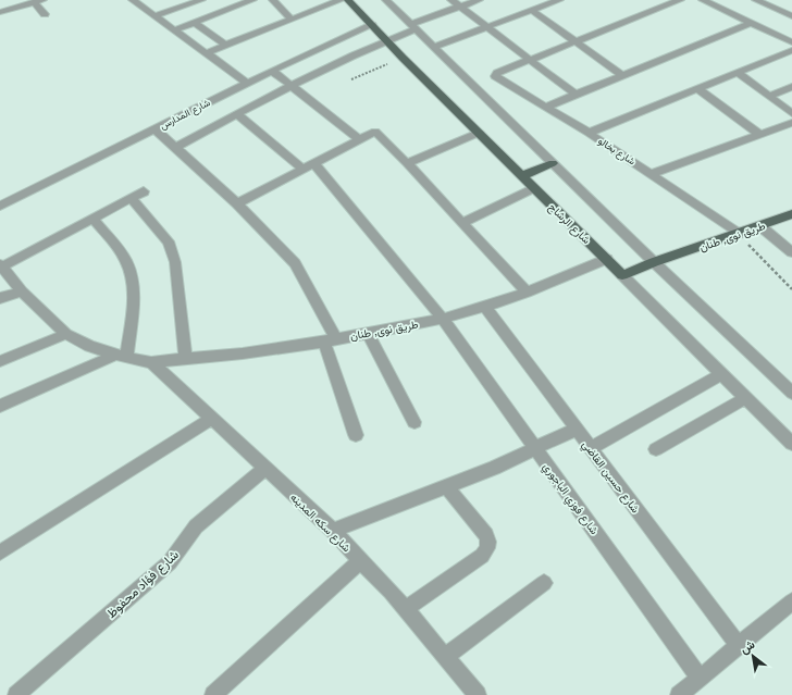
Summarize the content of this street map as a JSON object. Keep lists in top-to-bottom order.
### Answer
{
  "streets": {
    "main road": ["شارع الرشاح", "طريق نوى, طنان"],
    "street": [
      "شارع المدارس",
      "شارع بخالو",
      "شارع حسين القاضي",
      "شارع فوزي الباجوري",
      "شارع سكه المدينه",
      "شارع فؤاد محفوظ"
    ]
  },
  "crossings": [
    ["شارع المدارس", "شارع الرشاح"],
    ["شارع بخالو", "طريق نوى, طنان"],
    ["شارع الرشاح", "طريق نوى, طنان"],
    ["طريق نوى, طنان", "شارع حسين القاضي"],
    ["طريق نوى, طنان", "شارع فوزي الباجوري"],
    ["طريق نوى, طنان", "شارع سكه المدينه"],
    ["شارع سكه المدينه", "شارع فؤاد محفوظ"]
  ],
  "north": "top left"
}
